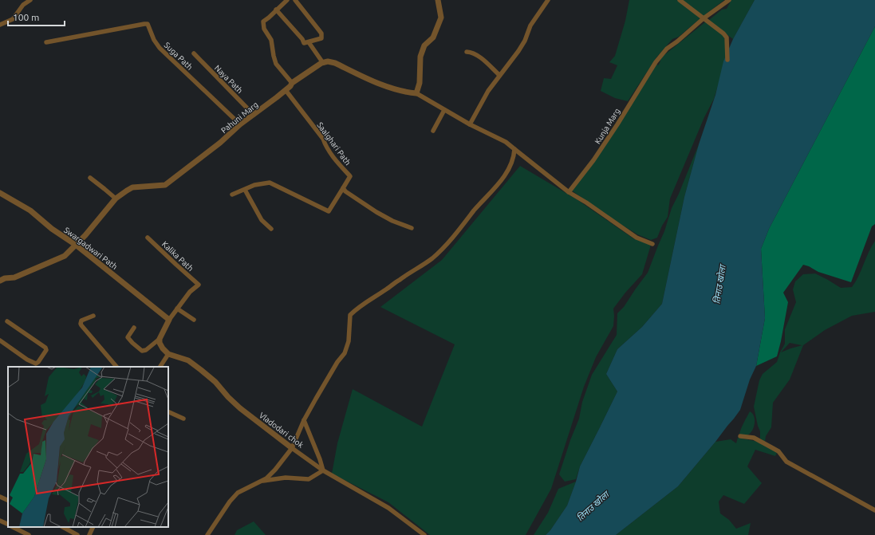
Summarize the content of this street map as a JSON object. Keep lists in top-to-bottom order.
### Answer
{
  "streets": {
    "street": [
      "Suga Path",
      "Naya Path",
      "Pahuni Marg",
      "Kunja Marg",
      "Saalghari Path",
      "Swargadwari Path",
      "Kalika Path",
      "Vladodari chok"
    ]
  },
  "crossings": [
    ["Suga Path", "Pahuni Marg"],
    ["Naya Path", "Pahuni Marg"],
    ["Pahuni Marg", "Saalghari Path"],
    ["Pahuni Marg", "Swargadwari Path"]
  ],
  "water": ["तिनाउ खोला"],
  "scale_bar": "100 m"
}
